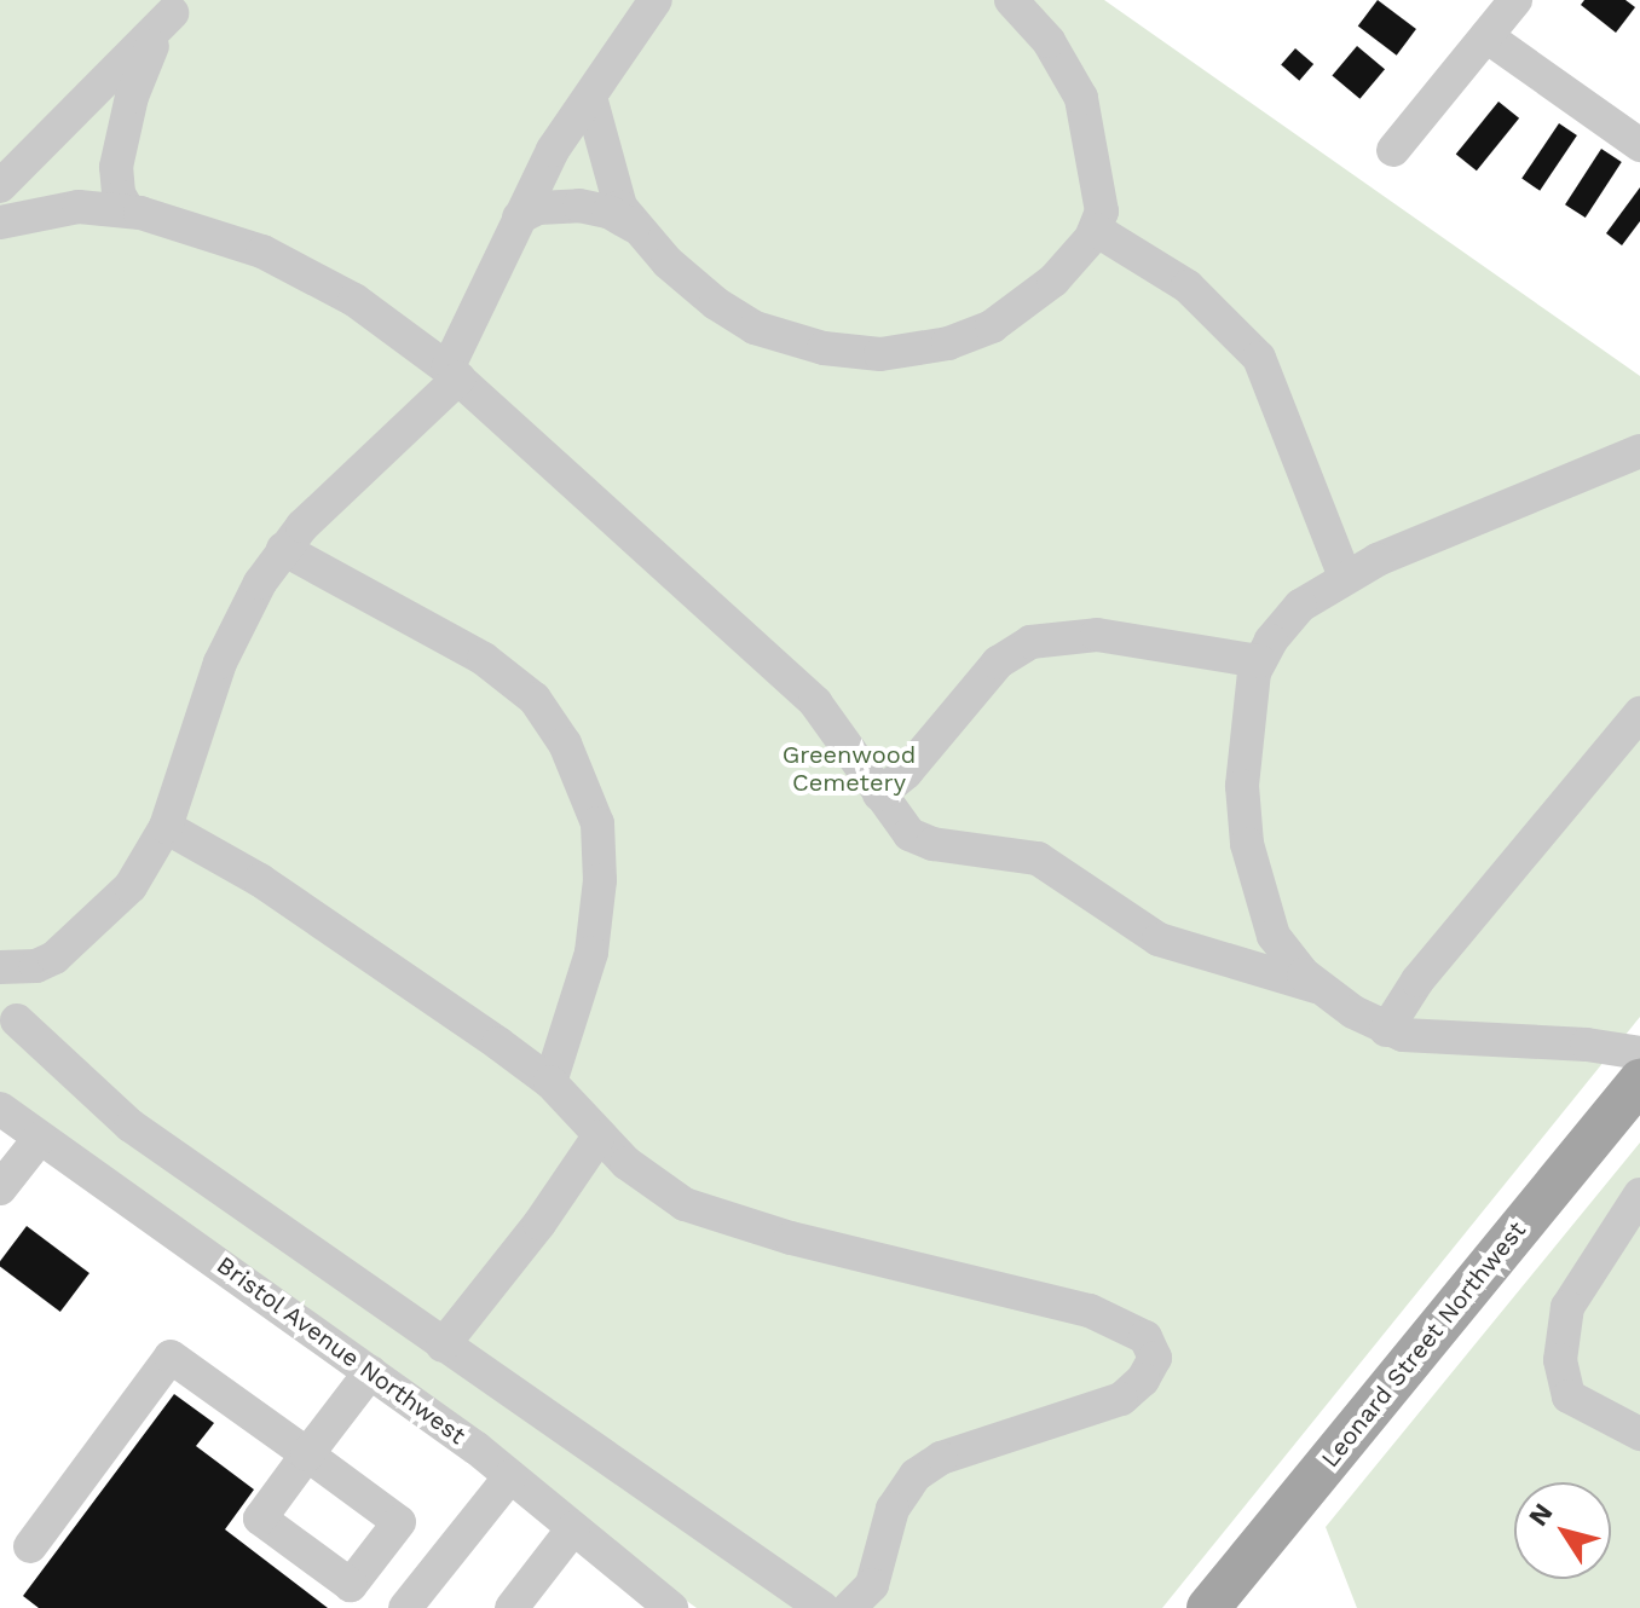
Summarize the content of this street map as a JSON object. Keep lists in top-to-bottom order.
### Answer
{
  "streets": {
    "main road": ["Leonard Street Northwest"],
    "street": ["Bristol Avenue Northwest"]
  },
  "parks": ["Greenwood Cemetery"],
  "north": "top left"
}
